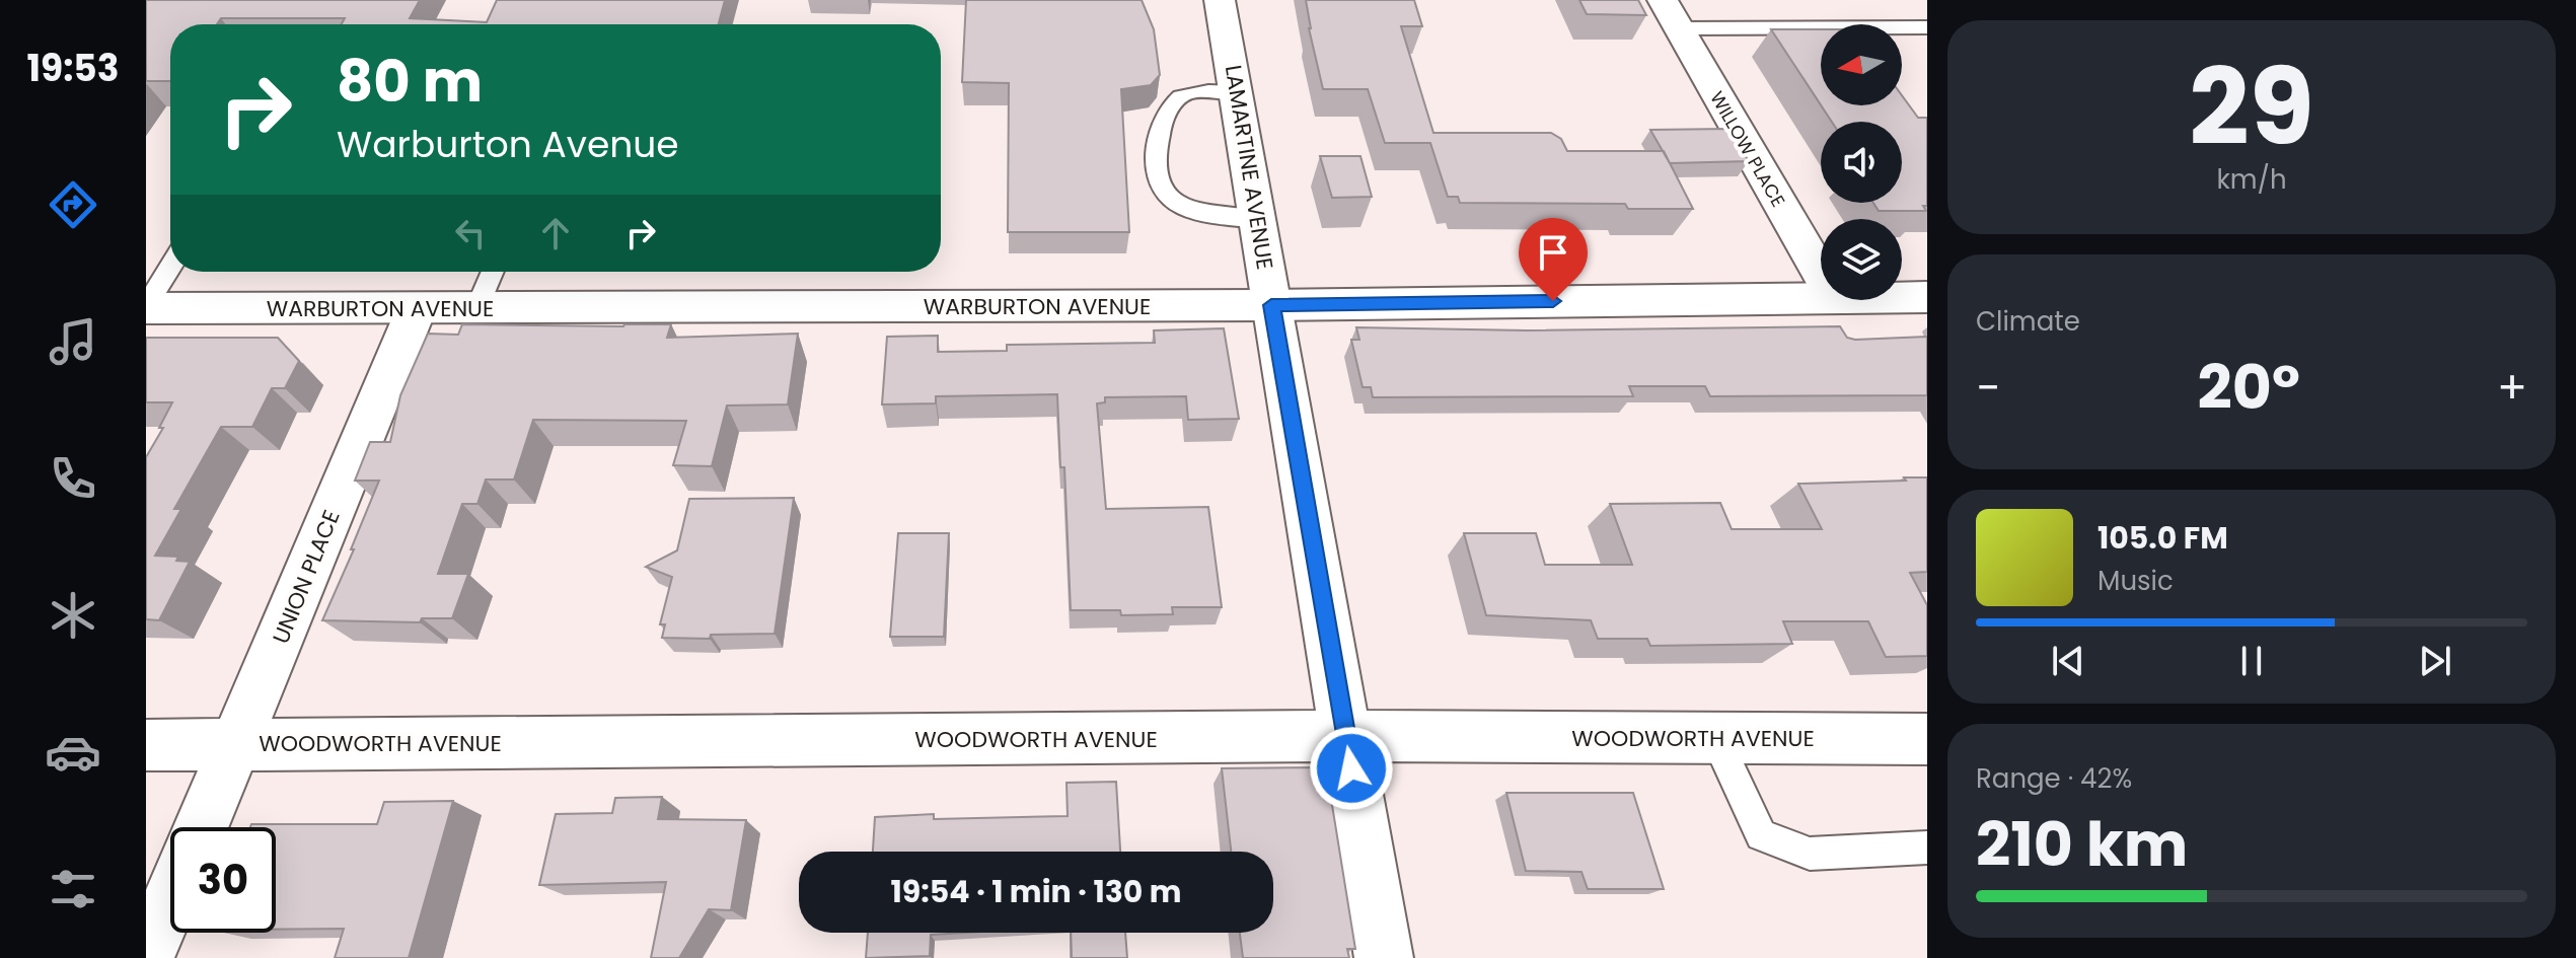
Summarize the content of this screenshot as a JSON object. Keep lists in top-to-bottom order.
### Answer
{
  "streets": {
    "street": [
      "WILLOW PLACE",
      "LAMARTINE AVENUE",
      "WARBURTON AVENUE",
      "UNION PLACE",
      "WOODWORTH AVENUE"
    ]
  },
  "crossings": [
    ["LAMARTINE AVENUE", "WARBURTON AVENUE"],
    ["LAMARTINE AVENUE", "WOODWORTH AVENUE"],
    ["WARBURTON AVENUE", "UNION PLACE"],
    ["UNION PLACE", "WOODWORTH AVENUE"]
  ],
  "north": "left",
  "page": {
    "tabs": "19:53",
    "tile": [
      ["29", "km/h"],
      "Climate",
      ["Range · 42%", "210 km"]
    ],
    "turn": ["80 m", "Warburton Avenue"],
    "heat": ["−", "20°", "+"],
    "song": ["105.0 FM", "Music"],
    "limit": "30",
    "trip": "19:54 · 1 min · 130 m"
  }
}
